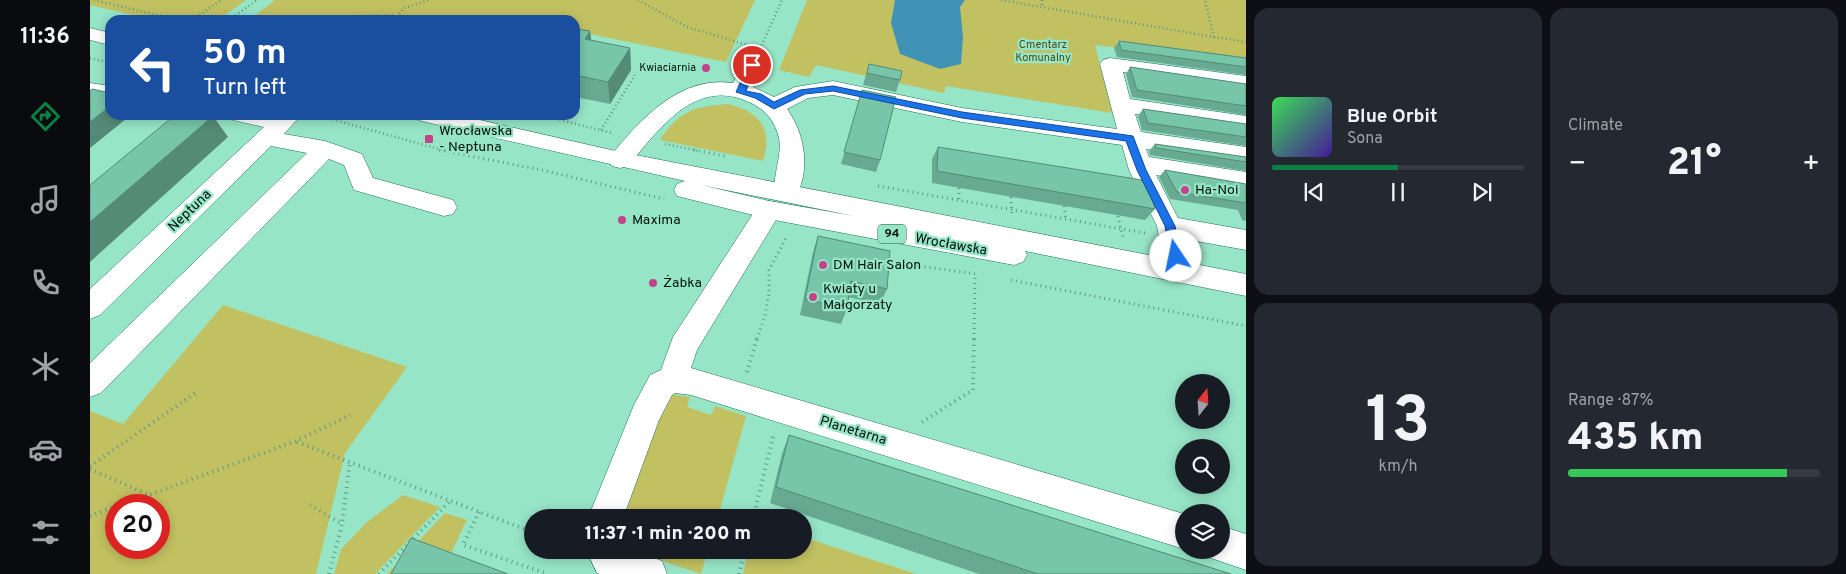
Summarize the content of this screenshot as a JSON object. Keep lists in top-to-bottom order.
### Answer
{
  "streets": {
    "main road": [
      "Neptuna",
      "94",
      "Wrocławska",
      "Planetarna"
    ]
  },
  "parks": ["Cmentarz Komunalny"],
  "places": {
    "other": [
      "Kwiaciarnia",
      "Ha-Noi",
      "Maxima",
      "DM Hair Salon",
      "Żabka",
      "Kwiaty u Małgorzaty"
    ],
    "transit": ["Wrocławska - Neptuna"]
  },
  "north": "top",
  "page": {
    "tabs": "11:36",
    "tile": [
      "Climate",
      ["13", "km/h"],
      ["Range · 87%", "435 km"]
    ],
    "turn": ["50 m", "Turn left"],
    "song": ["Blue Orbit", "Sona"],
    "heat": ["−", "21°", "+"],
    "limit": "20",
    "trip": "11:37 · 1 min · 200 m"
  }
}
